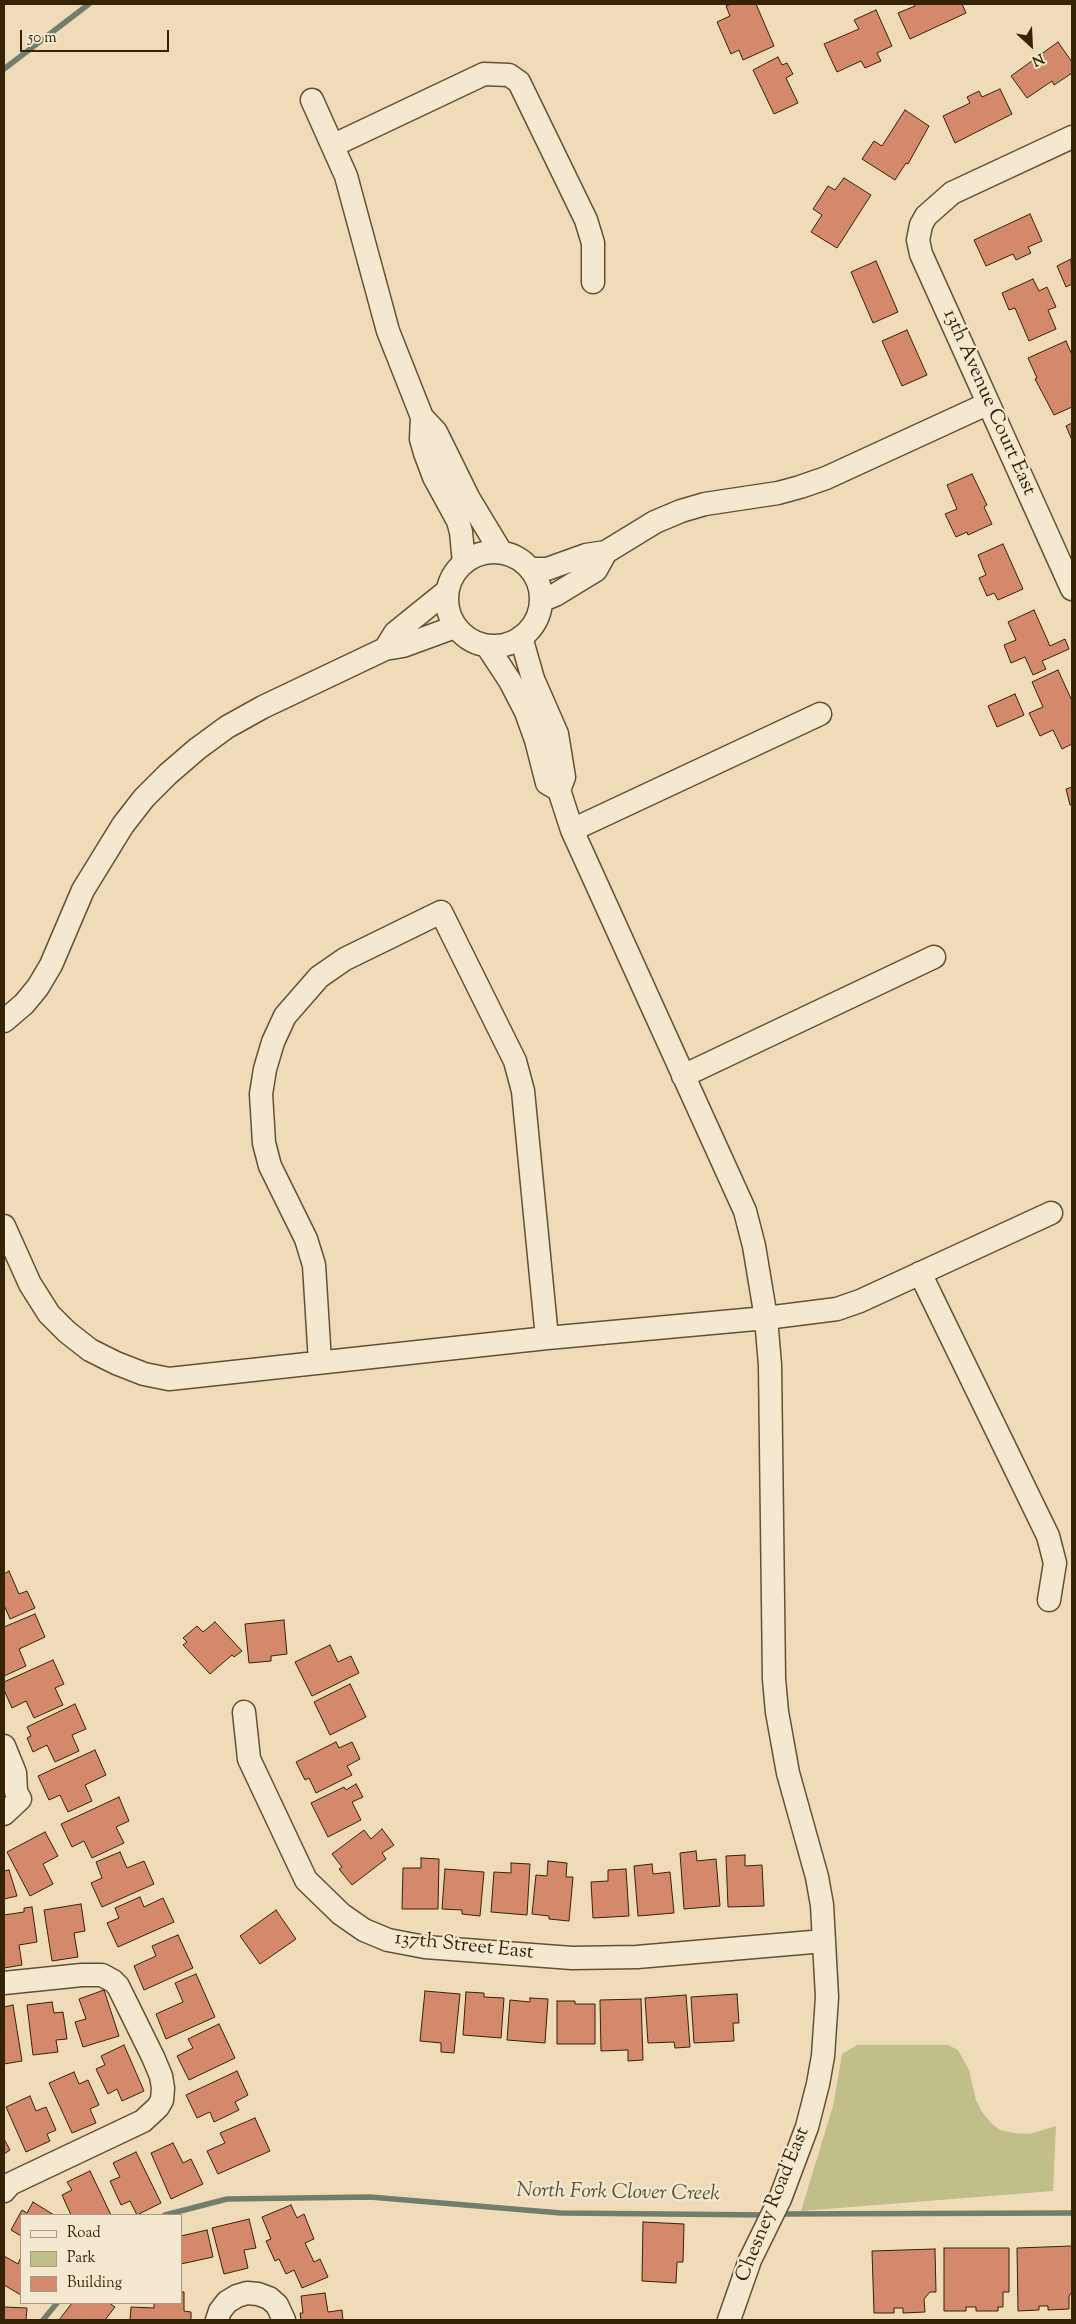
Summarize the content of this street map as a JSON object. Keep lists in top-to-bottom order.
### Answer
{
  "streets": {
    "street": ["13th Avenue Court East", "137th Street East", "Chesney Road East"]
  },
  "crossings": [
    ["137th Street East", "Chesney Road East"]
  ],
  "water": ["North Fork Clover Creek"],
  "legend": ["Road", "Park", "Building"],
  "scale_bar": "50 m",
  "north": "bottom right"
}
